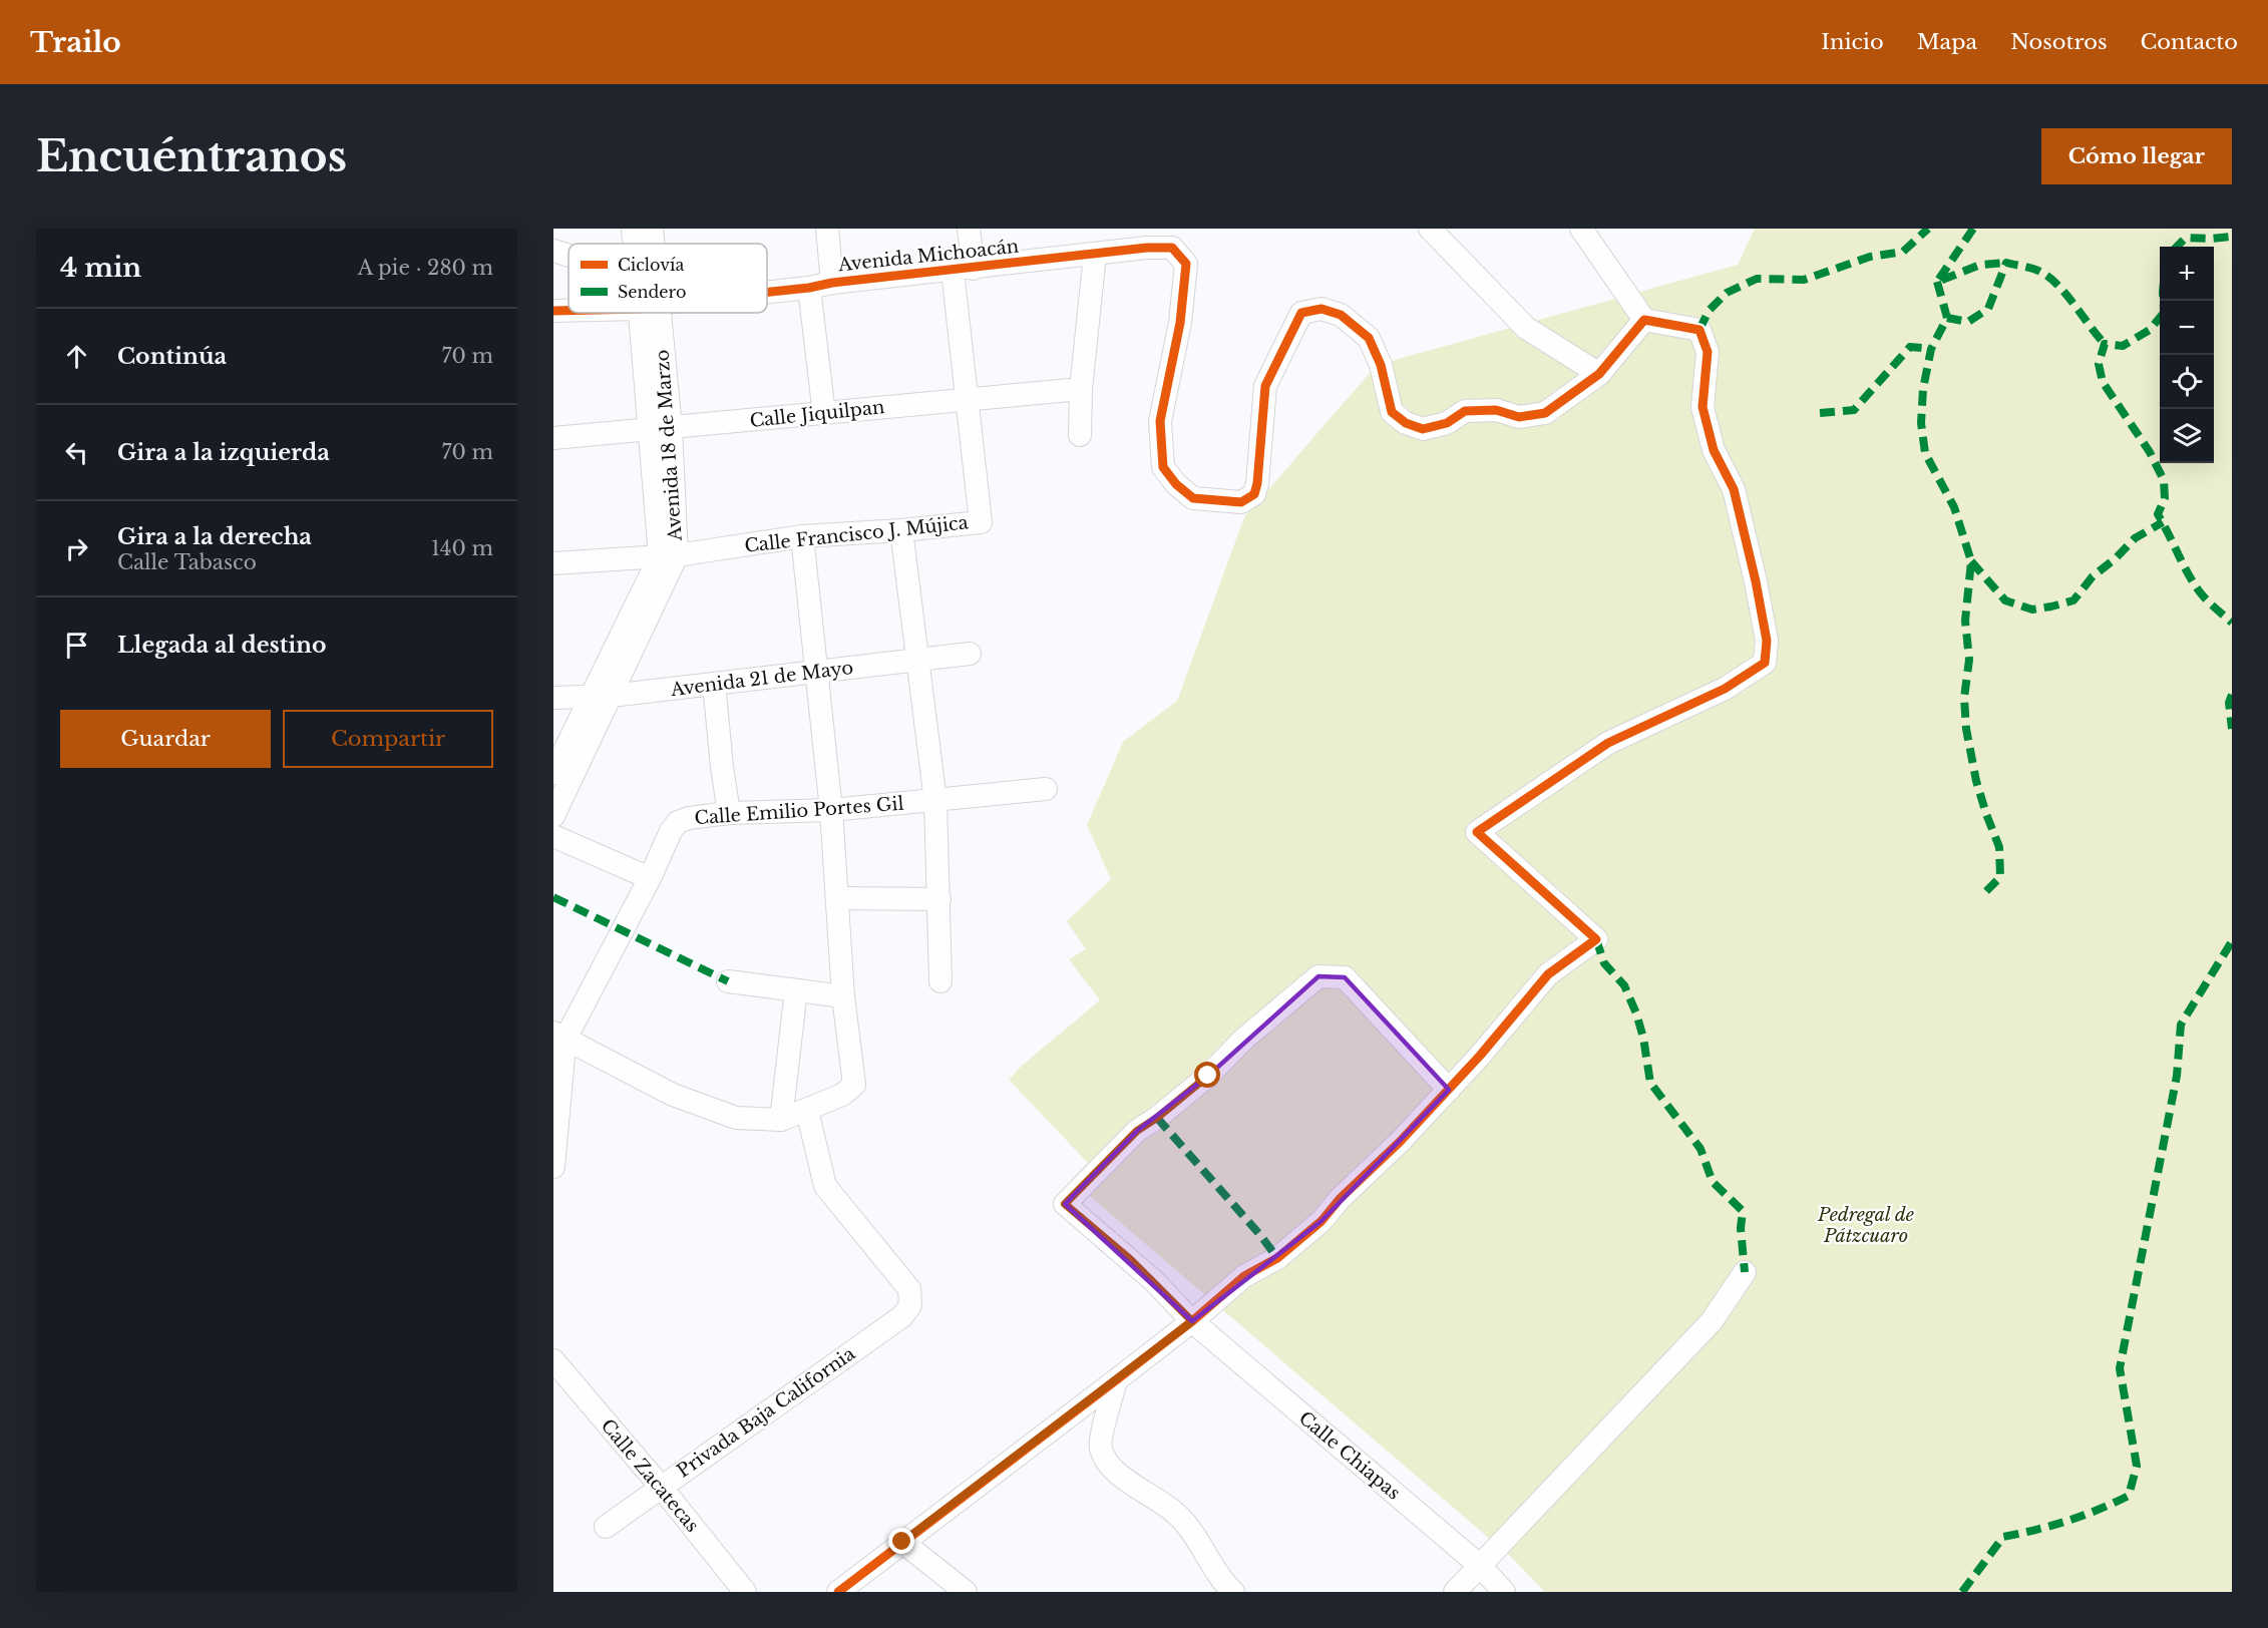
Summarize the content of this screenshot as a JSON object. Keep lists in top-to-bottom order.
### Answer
{
  "streets": {
    "street": [
      "Avenida Michoacán",
      "Calle Jiquilpan",
      "Avenida 18 de Marzo",
      "Calle Francisco J. Mújica",
      "Avenida 21 de Mayo",
      "Calle Emilio Portes Gil",
      "Privada Baja California",
      "Calle Chiapas",
      "Calle Zacatecas"
    ]
  },
  "crossings": [
    ["Calle Jiquilpan", "Avenida 18 de Marzo"],
    ["Calle Jiquilpan", "Calle Francisco J. Mújica"],
    ["Avenida 18 de Marzo", "Calle Francisco J. Mújica"],
    ["Avenida 18 de Marzo", "Avenida 21 de Mayo"],
    ["Privada Baja California", "Calle Zacatecas"]
  ],
  "parks": ["Pedregal de Pátzcuaro"],
  "legend": ["Ciclovía", "Sendero"],
  "page": {
    "header": "Trailo",
    "nav": [
      "Inicio",
      "Mapa",
      "Nosotros",
      "Contacto"
    ],
    "buttons": [
      "Cómo llegar",
      ["Guardar", "Compartir"]
    ],
    "title": "Encuéntranos",
    "heading": ["4 min", "A pie · 280 m"],
    "map_buttons": ["+", "−"],
    "list": [
      ["Continúa", "70 m"],
      ["Gira a la izquierda", "70 m"],
      ["Gira a la derecha", "Calle Tabasco", "140 m"],
      "Llegada al destino"
    ]
  }
}
